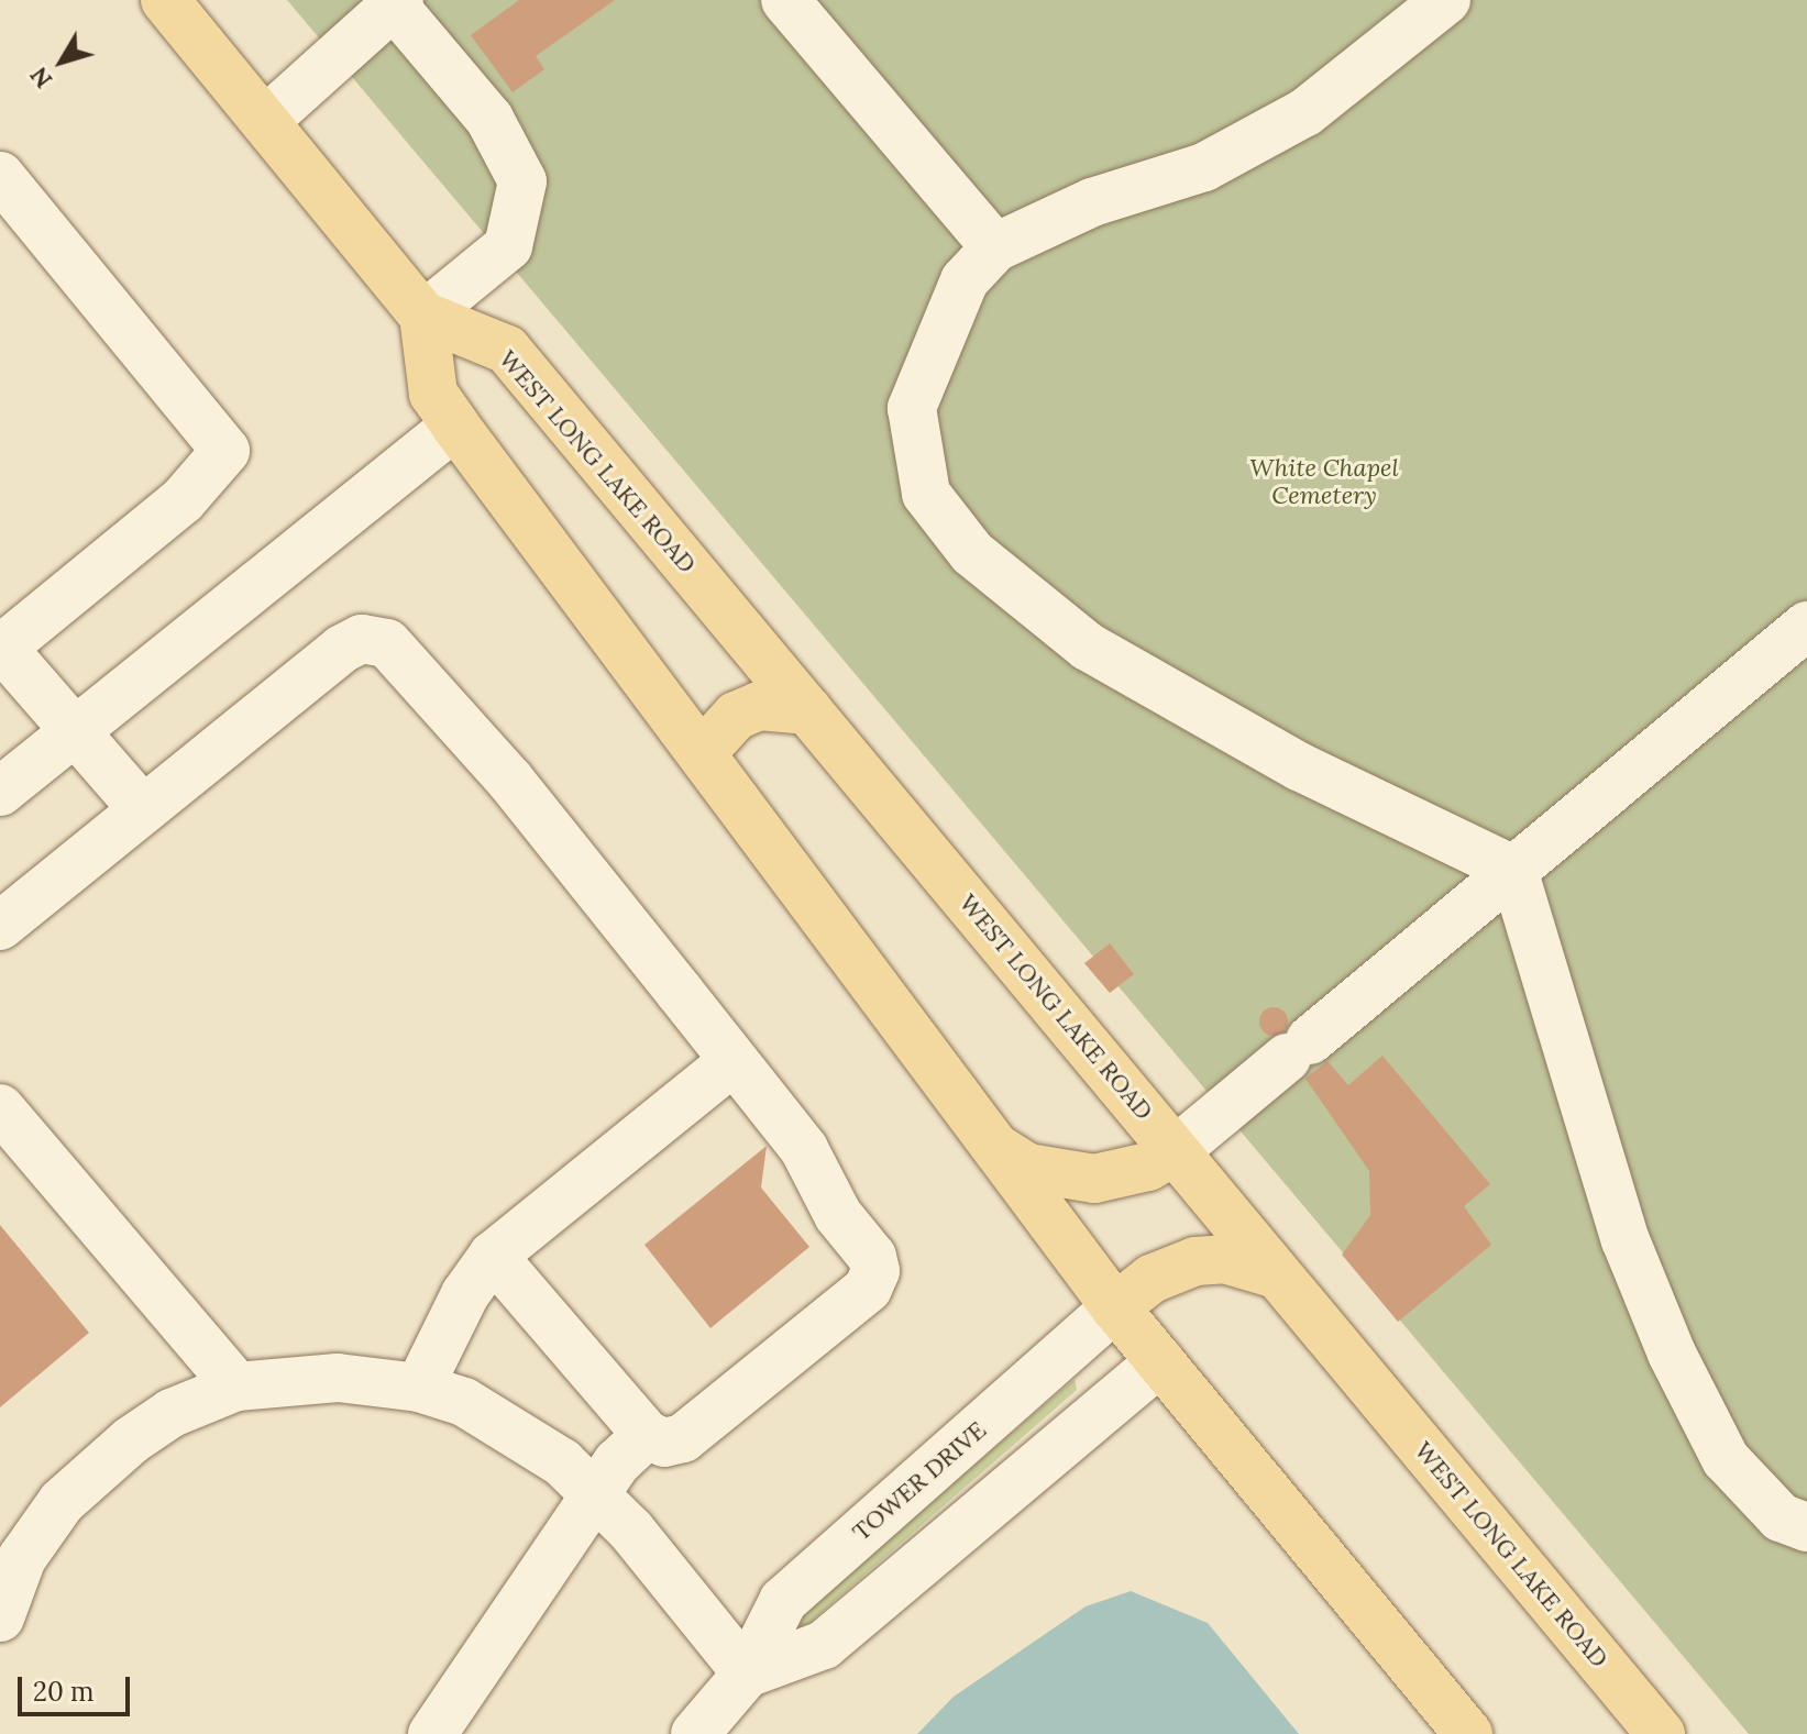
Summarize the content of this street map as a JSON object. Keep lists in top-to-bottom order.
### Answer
{
  "streets": {
    "main road": ["WEST LONG LAKE ROAD"],
    "street": ["TOWER DRIVE"]
  },
  "parks": ["White Chapel Cemetery"],
  "scale_bar": "20 m",
  "north": "bottom left"
}
